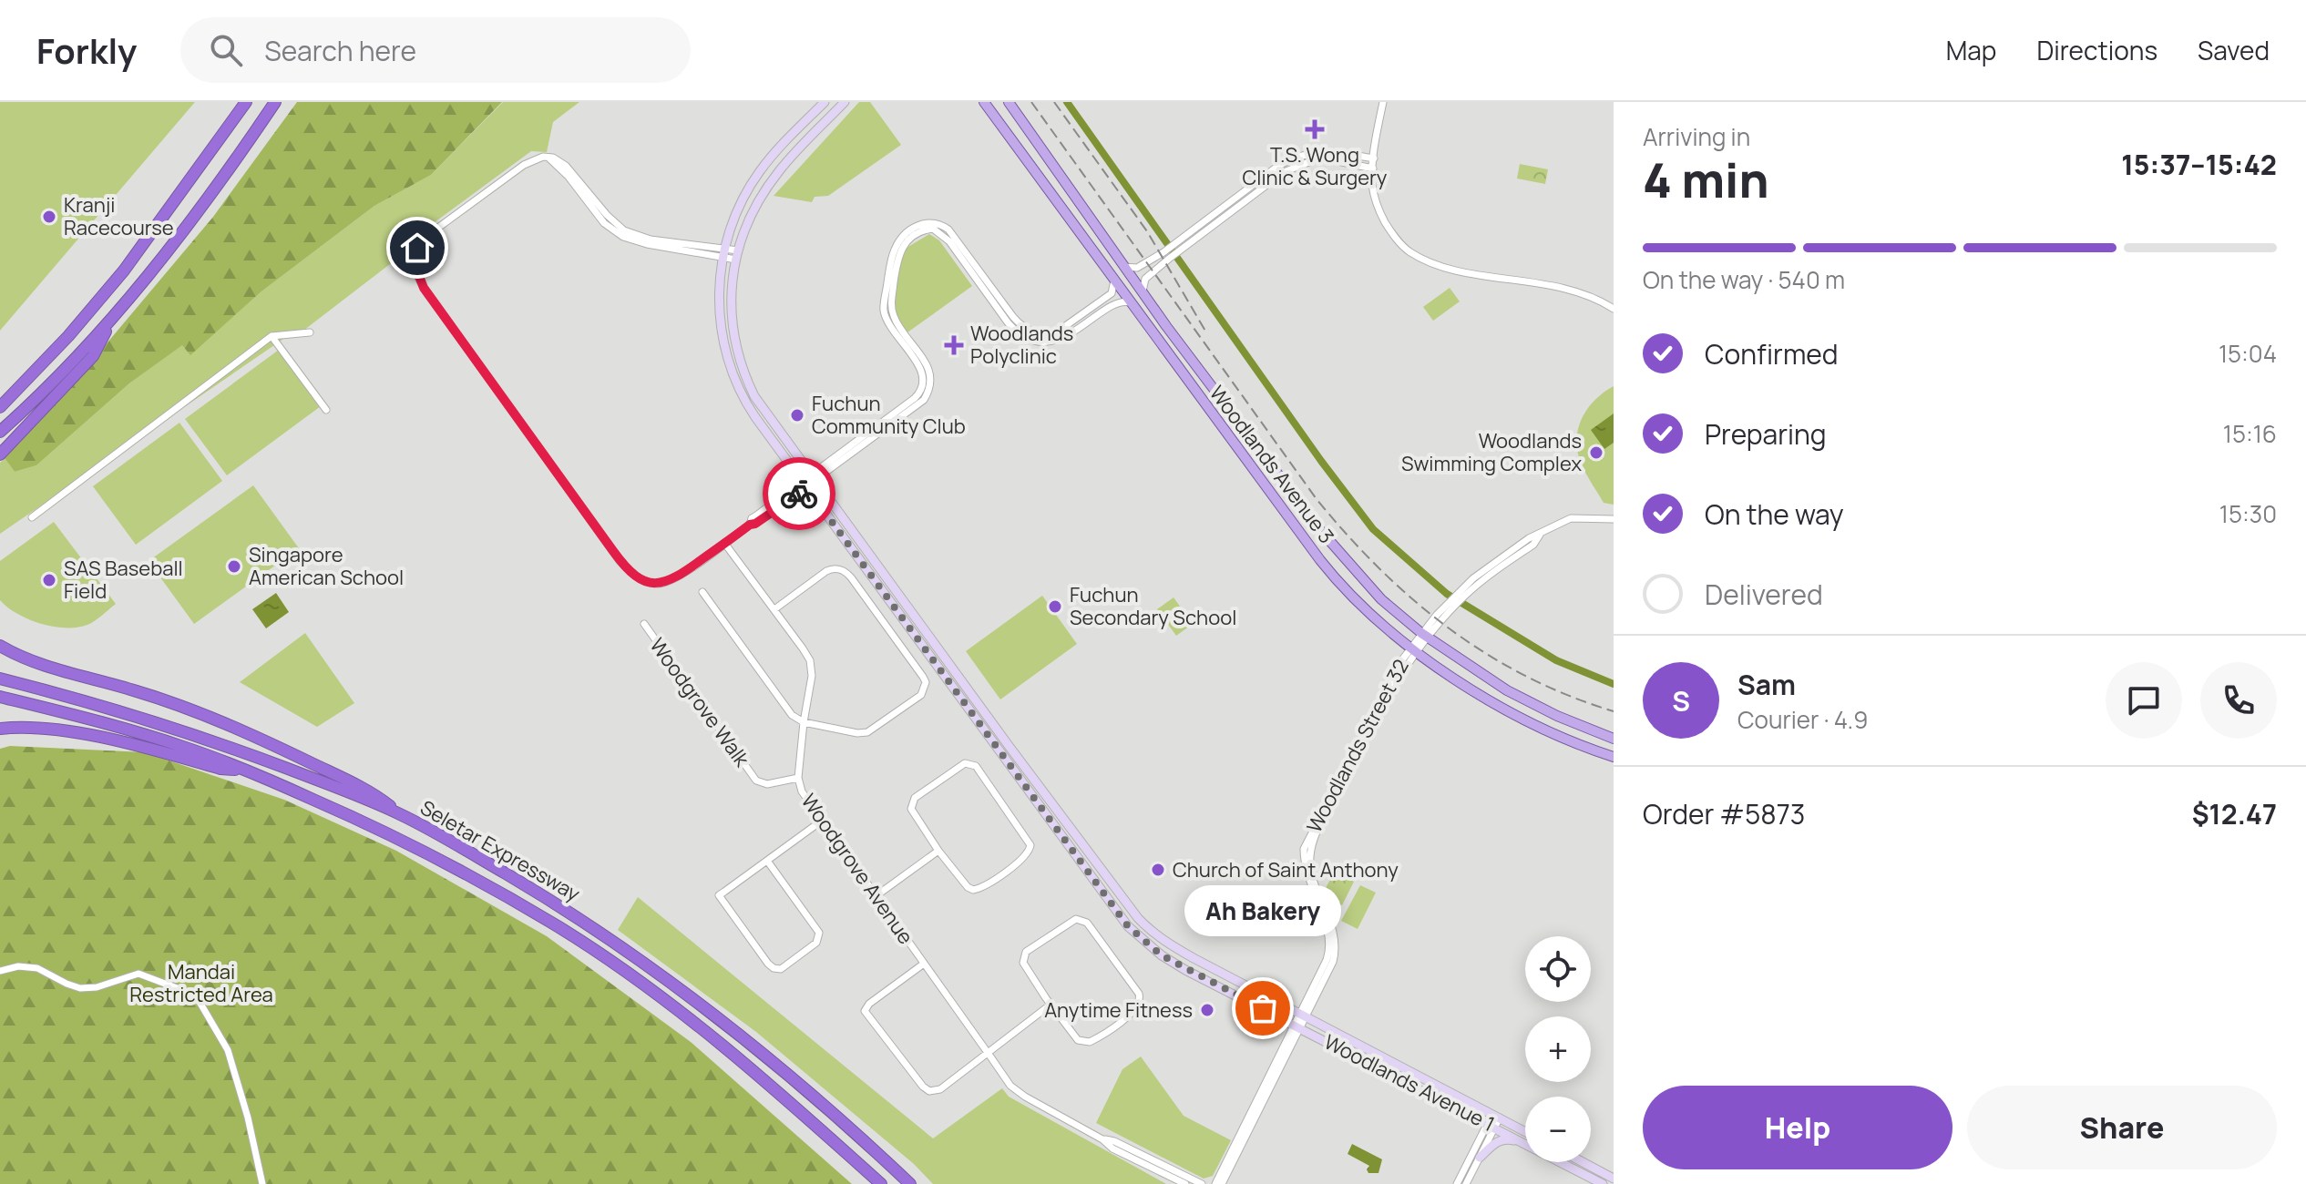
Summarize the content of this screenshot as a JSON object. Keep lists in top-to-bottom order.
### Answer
{
  "streets": {
    "highway": ["Seletar Expressway"],
    "main road": ["Woodlands Avenue 3", "Woodlands Avenue 1"],
    "street": ["Woodgrove Walk", "Woodlands Street 32", "Woodgrove Avenue"]
  },
  "crossings": [
    ["Woodlands Avenue 3", "Woodlands Street 32"],
    ["Woodgrove Walk", "Woodgrove Avenue"],
    ["Woodlands Street 32", "Woodlands Avenue 1"]
  ],
  "parks": ["Mandai Restricted Area"],
  "places": {
    "health": ["T.S. Wong Clinic & Surgery", "Woodlands Polyclinic"],
    "other": [
      "Kranji Racecourse",
      "Fuchun Community Club",
      "Woodlands Swimming Complex",
      "Singapore American School",
      "SAS Baseball Field",
      "Fuchun Secondary School",
      "Church of Saint Anthony",
      "Ah Bakery",
      "Anytime Fitness"
    ]
  },
  "page": {
    "header": "Forkly",
    "search": "Search here",
    "nav": ["Map", "Directions", "Saved"],
    "heading": ["4 min", "Arriving in", "15:37–15:42"],
    "panel": [
      "Sam",
      "Courier · 4.9",
      "Order #5873",
      "$12.47"
    ],
    "bar": "On the way · 540 m",
    "list": [
      ["Confirmed", "15:04"],
      ["Preparing", "15:16"],
      ["On the way", "15:30"],
      "Delivered"
    ],
    "round": "S",
    "bubble": "Ah Bakery",
    "map_buttons": ["+", "−"],
    "buttons": ["Help", "Share"]
  }
}
